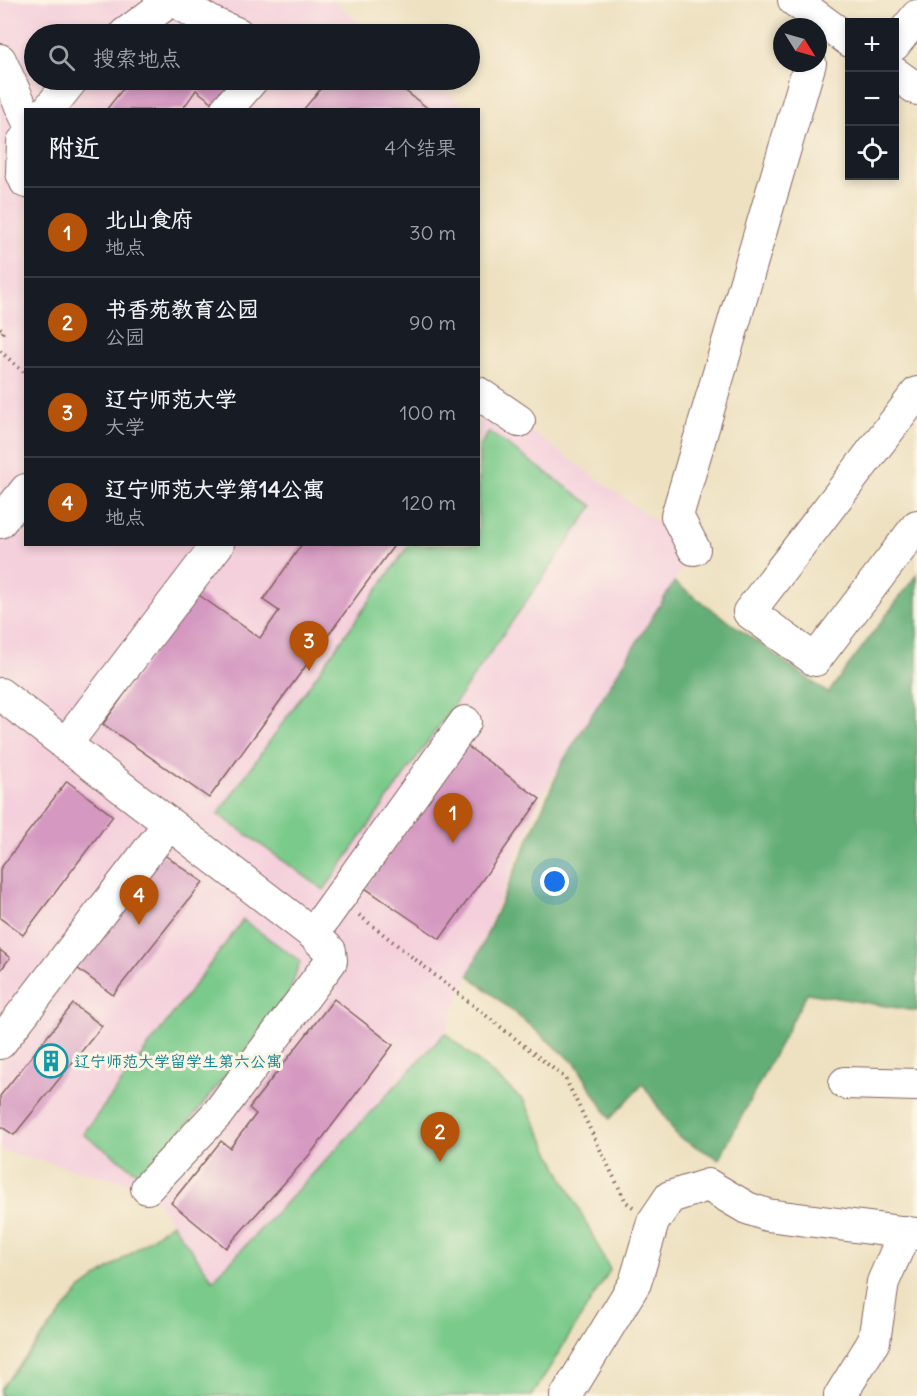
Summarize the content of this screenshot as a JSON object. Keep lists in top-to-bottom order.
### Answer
{
  "places": {
    "building": ["辽宁师范大学留学生第六公寓"]
  },
  "north": "bottom right",
  "page": {
    "map_buttons": ["+", "−"],
    "search": "搜索地点",
    "heading": ["附近", "4个结果"],
    "list": [
      {
        "mark": "1",
        "name": "北山食府",
        "note": "地点",
        "value": "30 m"
      },
      {
        "mark": "2",
        "name": "书香苑教育公园",
        "note": "公园",
        "value": "90 m"
      },
      {
        "mark": "3",
        "name": "辽宁师范大学",
        "note": "大学",
        "value": "100 m"
      },
      {
        "mark": "4",
        "name": "辽宁师范大学第14公寓",
        "note": "地点",
        "value": "120 m"
      }
    ],
    "pins": [
      "3",
      "1",
      "4",
      "2"
    ]
  }
}
